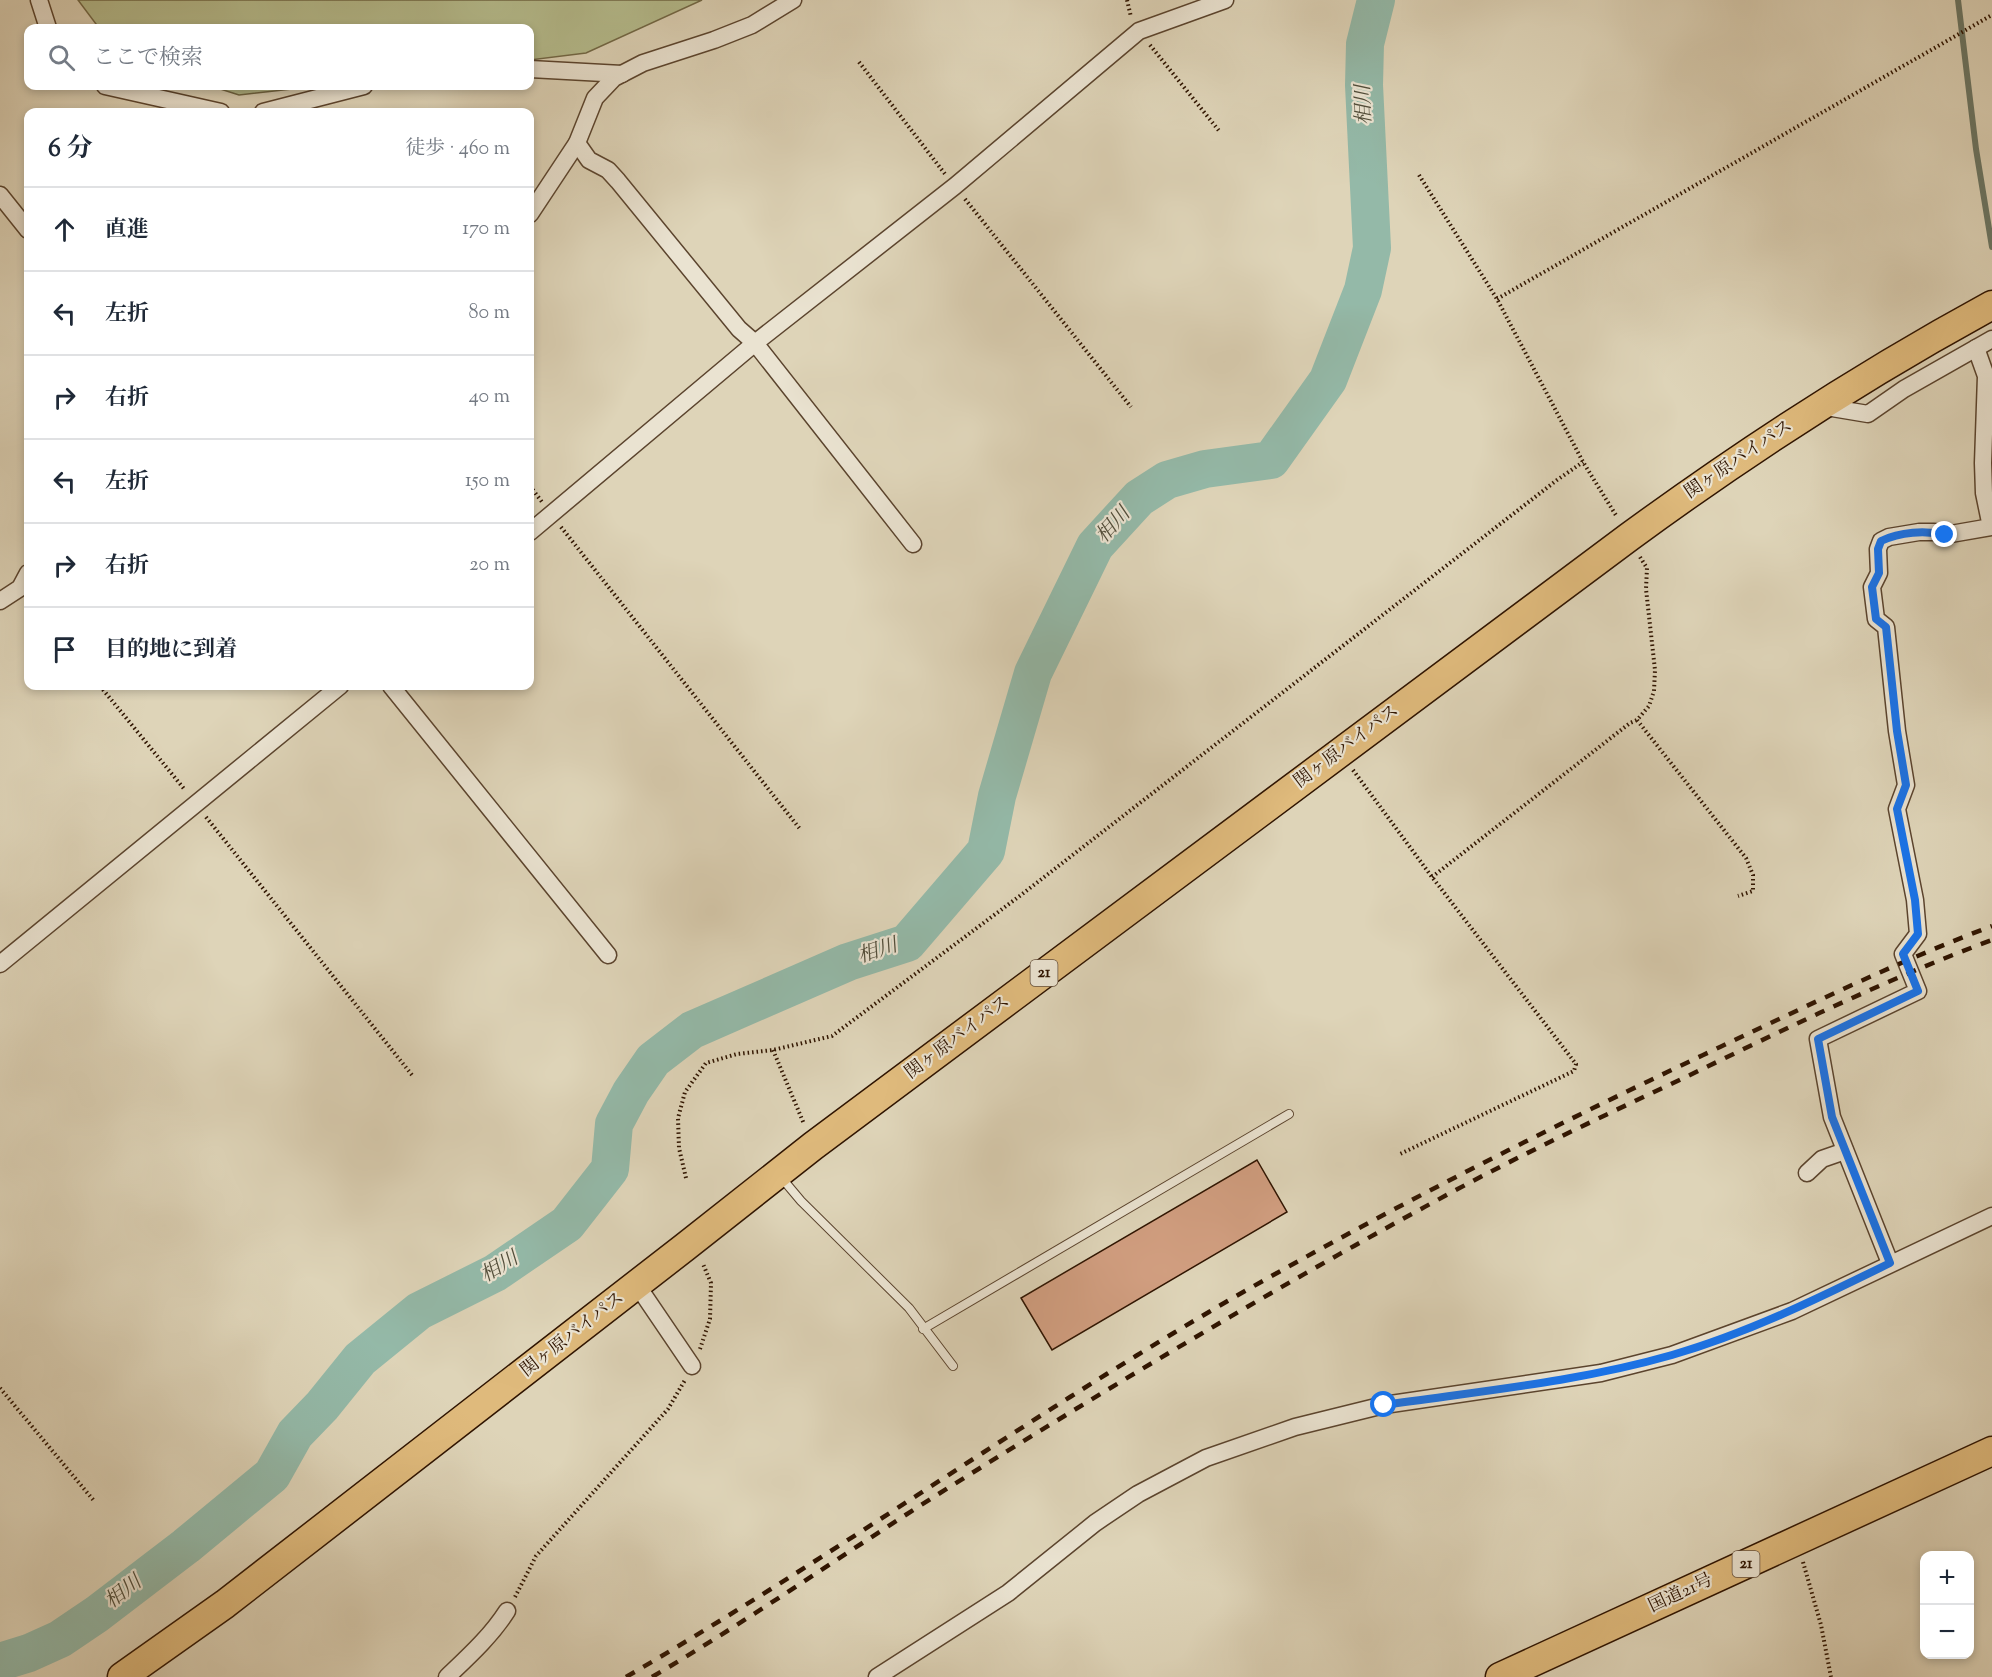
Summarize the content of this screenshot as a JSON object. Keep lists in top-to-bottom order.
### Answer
{
  "streets": {
    "highway": ["関ヶ原バイパス", "21", "国道21号"]
  },
  "water": ["相川"],
  "page": {
    "search": "ここで検索",
    "heading": ["6 分", "徒歩 · 460 m"],
    "list": [
      ["直進", "170 m"],
      ["左折", "80 m"],
      ["右折", "40 m"],
      ["左折", "150 m"],
      ["右折", "20 m"],
      "目的地に到着"
    ],
    "map_buttons": ["+", "−"]
  }
}
